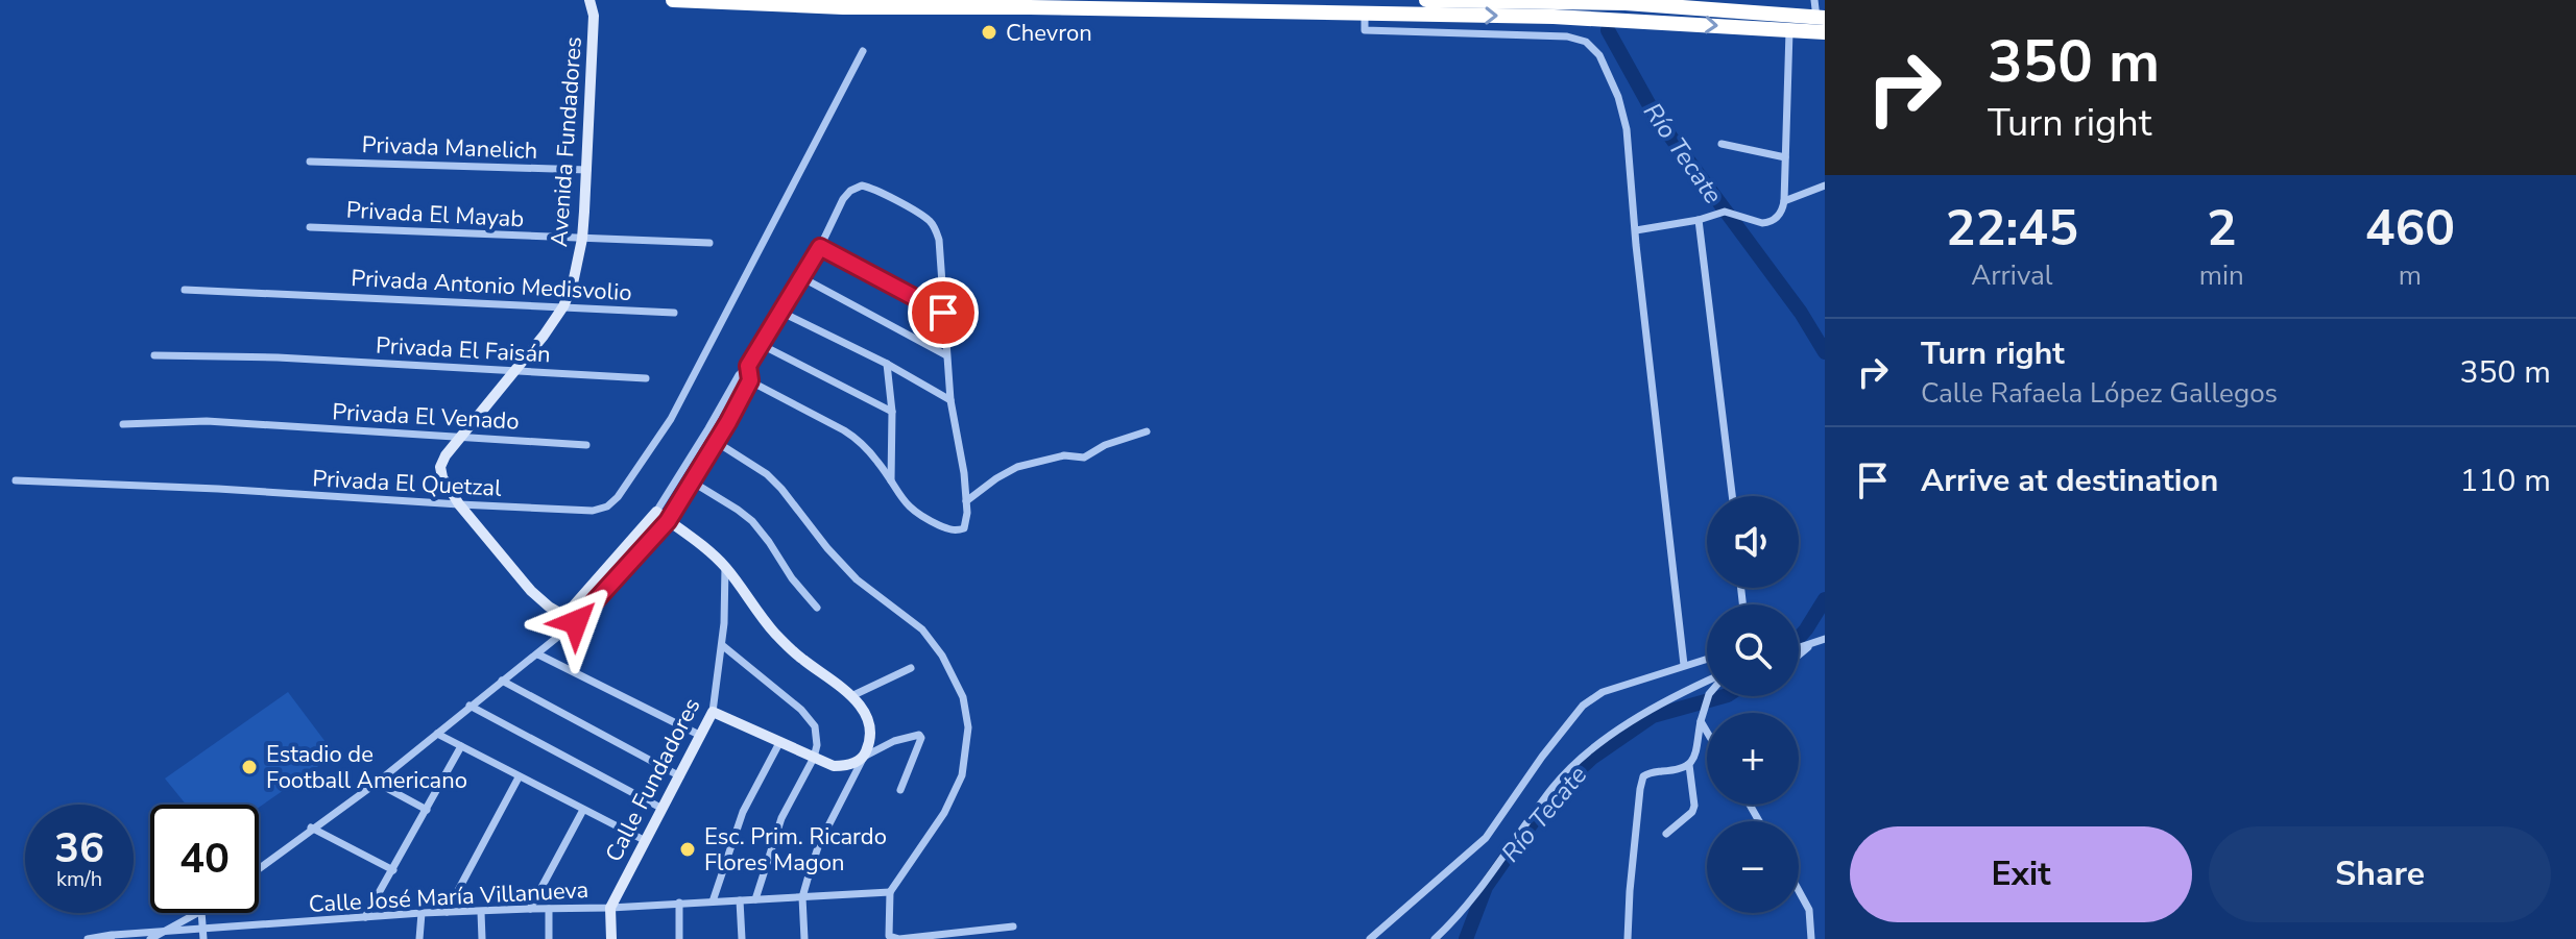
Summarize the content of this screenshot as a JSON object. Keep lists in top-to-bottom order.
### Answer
{
  "streets": {
    "street": [
      "Avenida Fundadores",
      "Privada Manelich",
      "Privada El Mayab",
      "Privada Antonio Medisvolio",
      "Privada El Faisán",
      "Privada El Venado",
      "Privada El Quetzal",
      "Calle Fundadores",
      "Calle José María Villanueva"
    ]
  },
  "crossings": [
    ["Avenida Fundadores", "Privada Manelich"],
    ["Avenida Fundadores", "Privada El Mayab"],
    ["Avenida Fundadores", "Privada Antonio Medisvolio"],
    ["Avenida Fundadores", "Privada El Faisán"],
    ["Avenida Fundadores", "Privada El Venado"],
    ["Avenida Fundadores", "Privada El Quetzal"],
    ["Calle Fundadores", "Calle José María Villanueva"]
  ],
  "water": ["Río Tecate"],
  "places": ["Chevron", "Estadio de Football Americano", "Esc. Prim. Ricardo Flores Magon"],
  "page": {
    "turn": ["350 m", "Turn right"],
    "eta": [
      "22:45",
      "Arrival",
      "2",
      "min",
      "460",
      "m"
    ],
    "list": [
      {
        "name": "Turn right",
        "note": "Calle Rafaela López Gallegos",
        "value": "350 m"
      },
      {
        "name": "Arrive at destination",
        "value": "110 m"
      }
    ],
    "map_buttons": ["+", "−"],
    "speed": "36 km/h",
    "limit": "40",
    "buttons": ["Exit", "Share"]
  }
}
